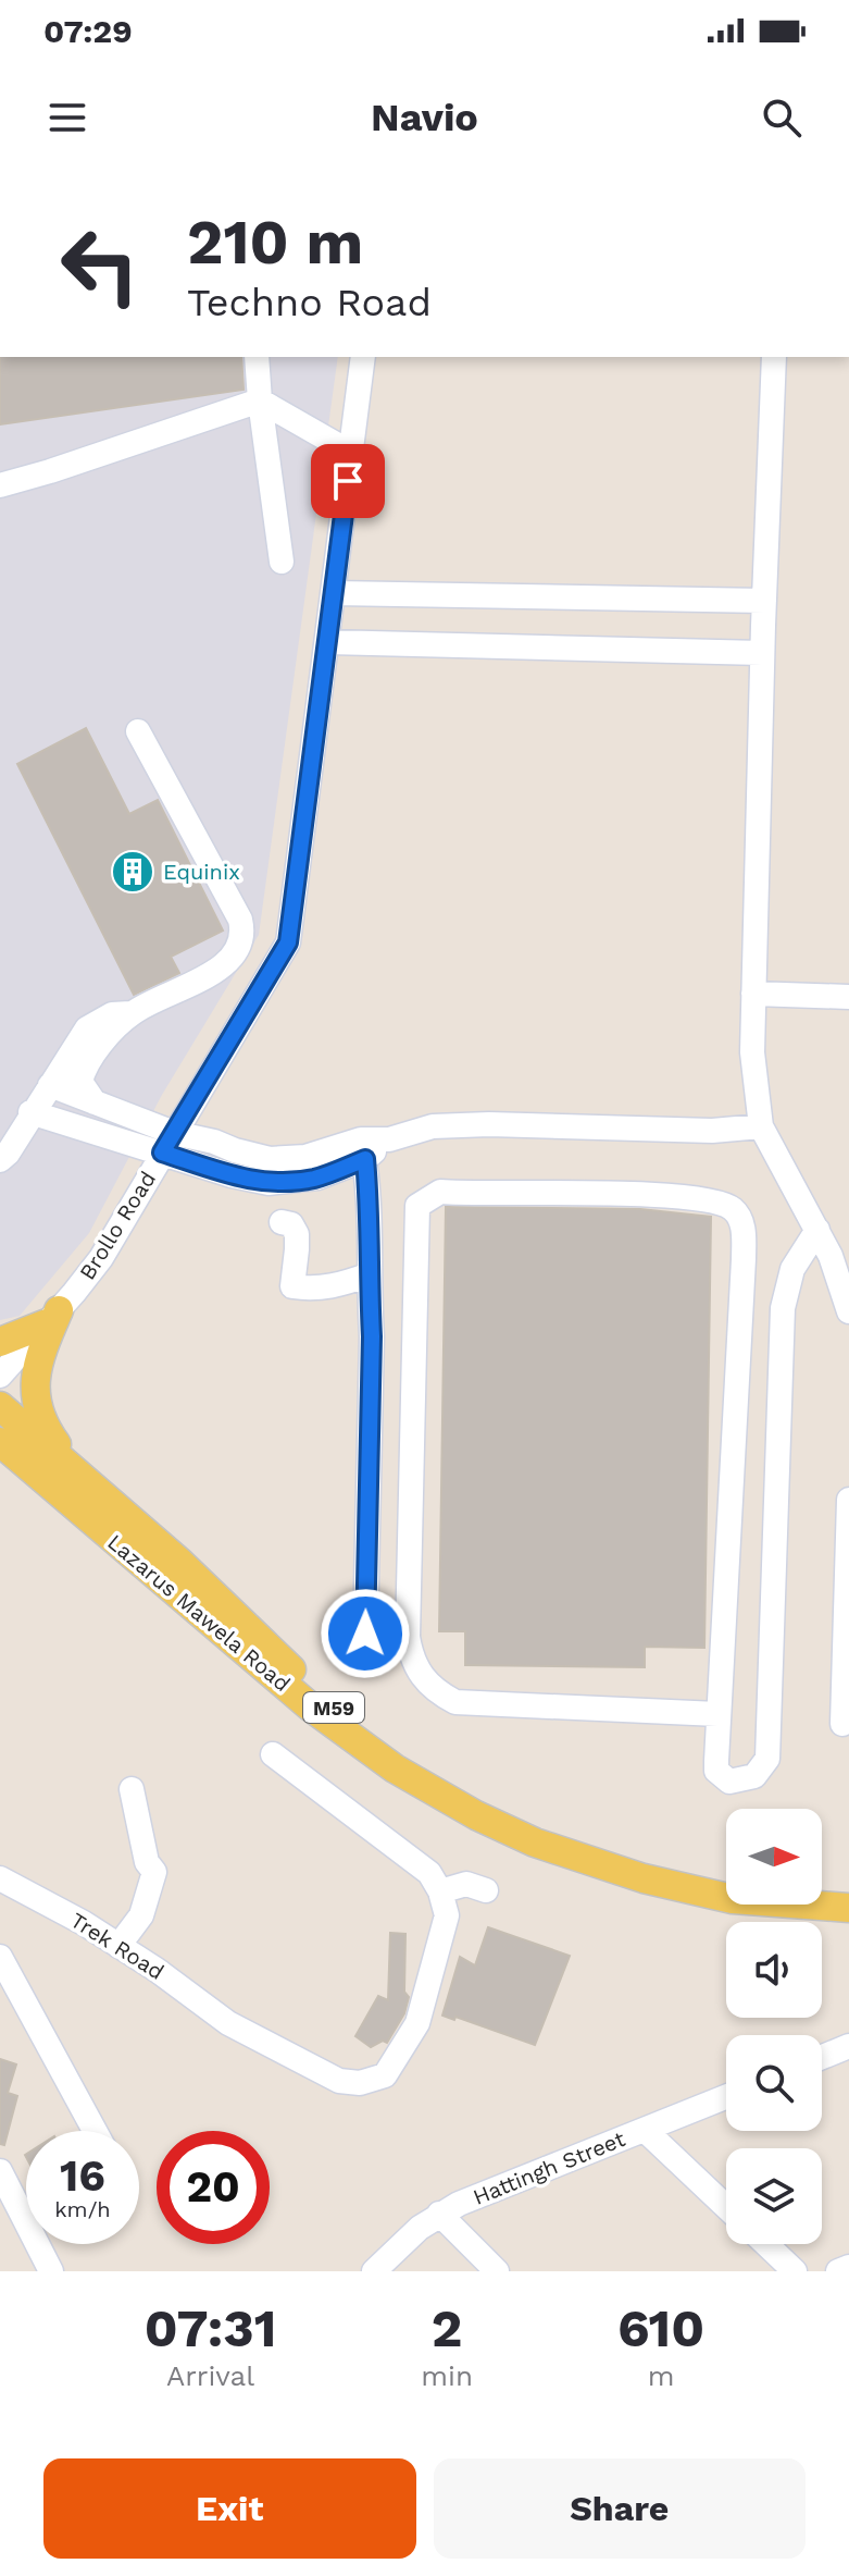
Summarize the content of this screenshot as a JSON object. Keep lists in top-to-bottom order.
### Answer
{
  "streets": {
    "main road": ["Lazarus Mawela Road", "M59"],
    "street": ["Brollo Road", "Trek Road", "Hattingh Street"]
  },
  "places": {
    "building": ["Equinix"]
  },
  "north": "right",
  "page": {
    "status": "07:29",
    "header": "Navio",
    "turn": ["210 m", "Techno Road"],
    "speed": "16 km/h",
    "limit": "20",
    "eta": [
      "07:31",
      "Arrival",
      "2",
      "min",
      "610",
      "m"
    ],
    "buttons": ["Exit", "Share"]
  }
}
